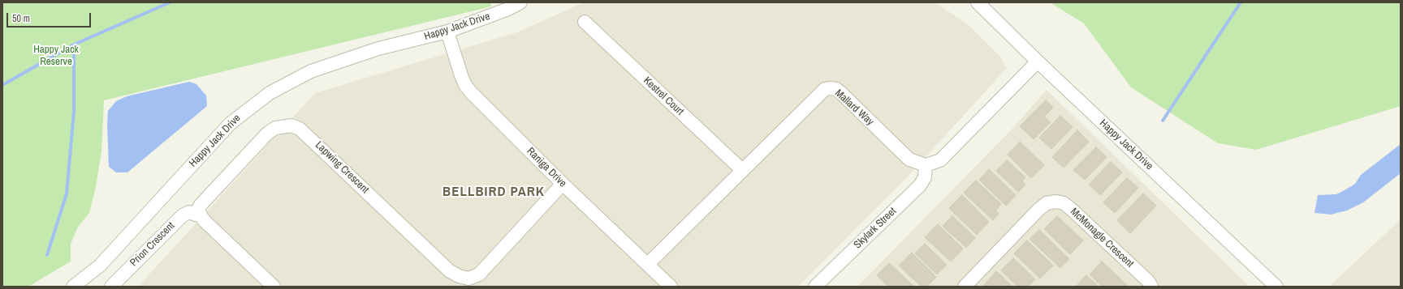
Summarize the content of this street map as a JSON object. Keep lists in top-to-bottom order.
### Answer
{
  "streets": {
    "street": [
      "Happy Jack Drive",
      "Kestrel Court",
      "Mallard Way",
      "Lapwing Crescent",
      "Raniga Drive",
      "Skylark Street",
      "McMonagle Crescent",
      "Prion Crescent"
    ]
  },
  "crossings": [
    ["Happy Jack Drive", "Raniga Drive"],
    ["Kestrel Court", "Mallard Way"],
    ["Mallard Way", "Raniga Drive"],
    ["Mallard Way", "Skylark Street"],
    ["Lapwing Crescent", "Raniga Drive"],
    ["Lapwing Crescent", "Prion Crescent"]
  ],
  "districts": ["BELLBIRD PARK"],
  "parks": ["Happy Jack Reserve"],
  "scale_bar": "50 m"
}
